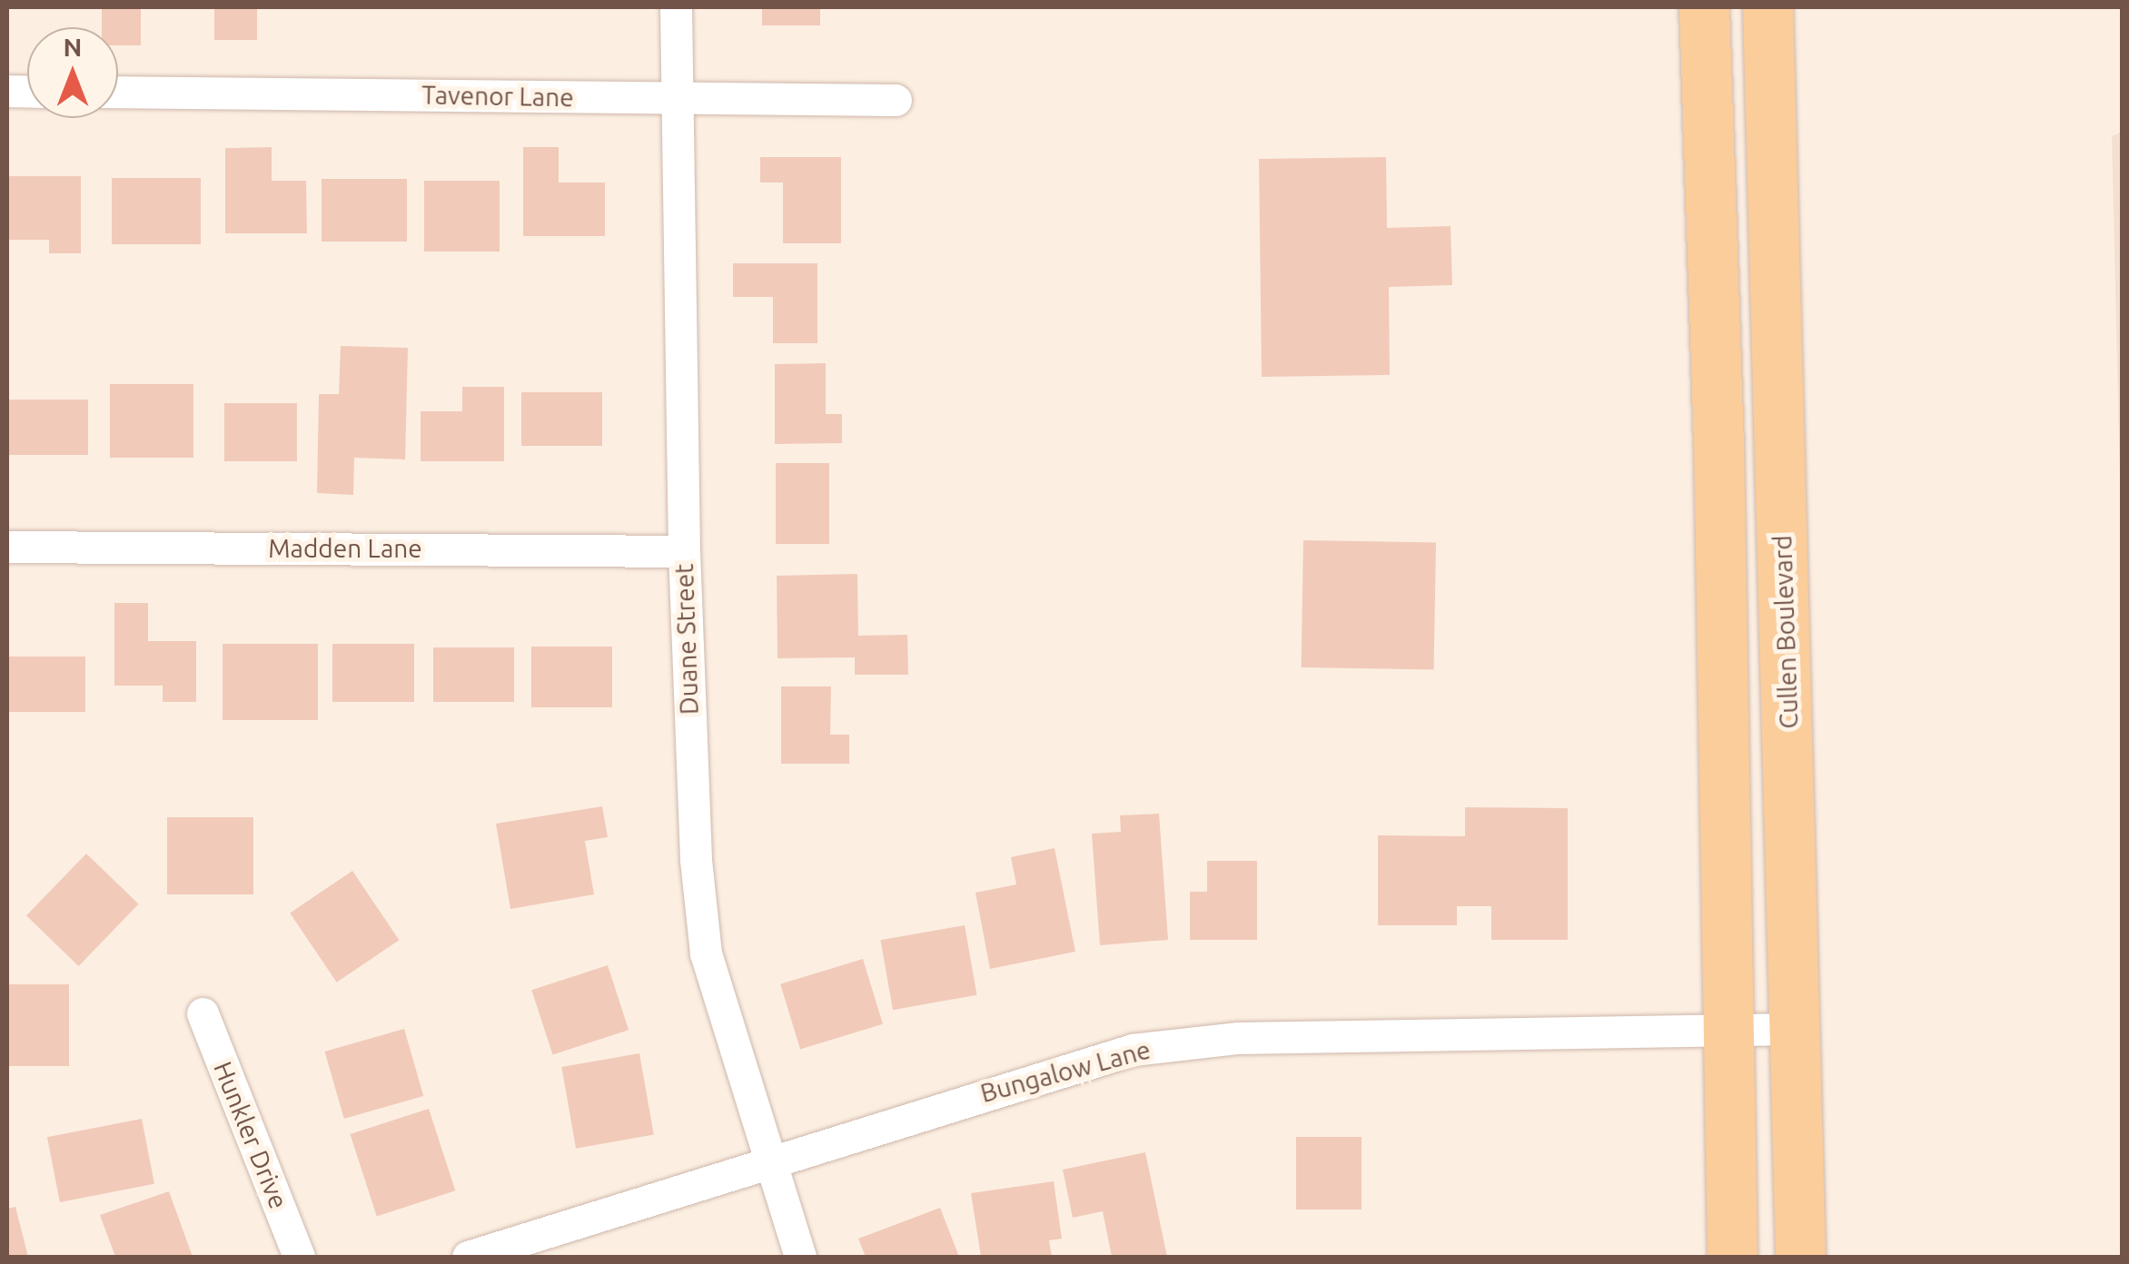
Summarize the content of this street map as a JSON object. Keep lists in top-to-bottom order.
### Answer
{
  "streets": {
    "main road": ["Cullen Boulevard"],
    "street": [
      "Tavenor Lane",
      "Madden Lane",
      "Duane Street",
      "Bungalow Lane",
      "Hunkler Drive"
    ]
  },
  "crossings": [
    ["Tavenor Lane", "Duane Street"],
    ["Madden Lane", "Duane Street"],
    ["Cullen Boulevard", "Bungalow Lane"],
    ["Duane Street", "Bungalow Lane"]
  ],
  "north": "top"
}
